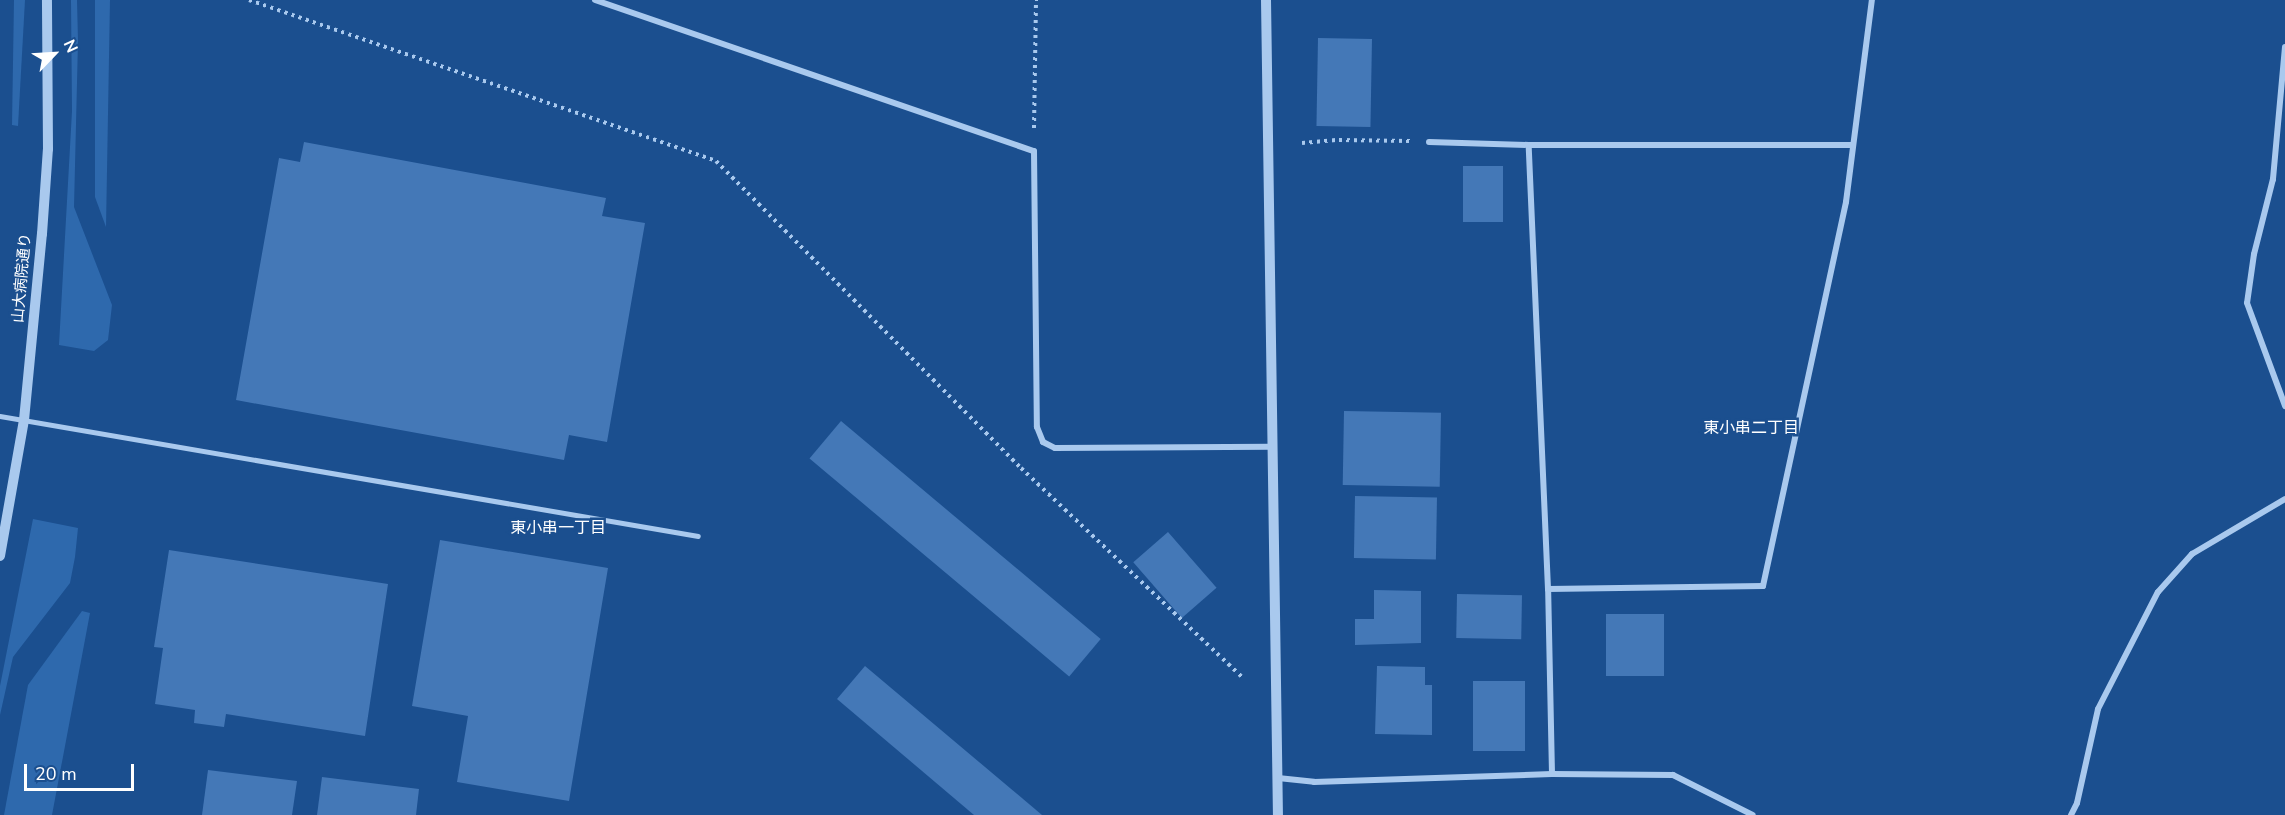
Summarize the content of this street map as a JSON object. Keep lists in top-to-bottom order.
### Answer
{
  "streets": {
    "street": ["山大病院通り"]
  },
  "districts": ["東小串二丁目", "東小串一丁目"],
  "scale_bar": "20 m",
  "north": "top right"
}
